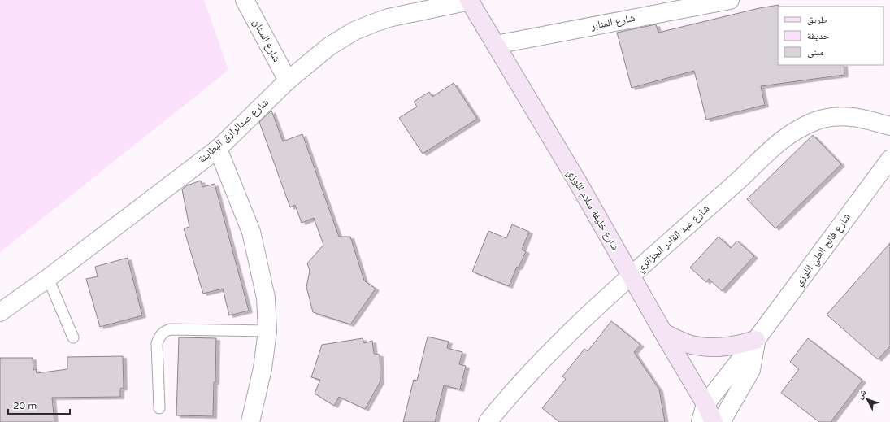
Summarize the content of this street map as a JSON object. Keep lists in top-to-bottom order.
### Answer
{
  "streets": {
    "street": [
      "شارع المنابر",
      "شارع السنان",
      "شارع عبدالرازق البطاينة",
      "شارع خليفة سلام اللوزي",
      "شارع عبد القادر الجزائري",
      "شارع فالح العلي اللوزي"
    ]
  },
  "crossings": [
    ["شارع المنابر", "شارع خليفة سلام اللوزي"],
    ["شارع السنان", "شارع عبدالرازق البطاينة"],
    ["شارع عبدالرازق البطاينة", "شارع خليفة سلام اللوزي"],
    ["شارع خليفة سلام اللوزي", "شارع عبد القادر الجزائري"],
    ["شارع خليفة سلام اللوزي", "شارع فالح العلي اللوزي"]
  ],
  "legend": ["طريق", "حديقة", "مبنى"],
  "scale_bar": "20 m",
  "north": "top left"
}
